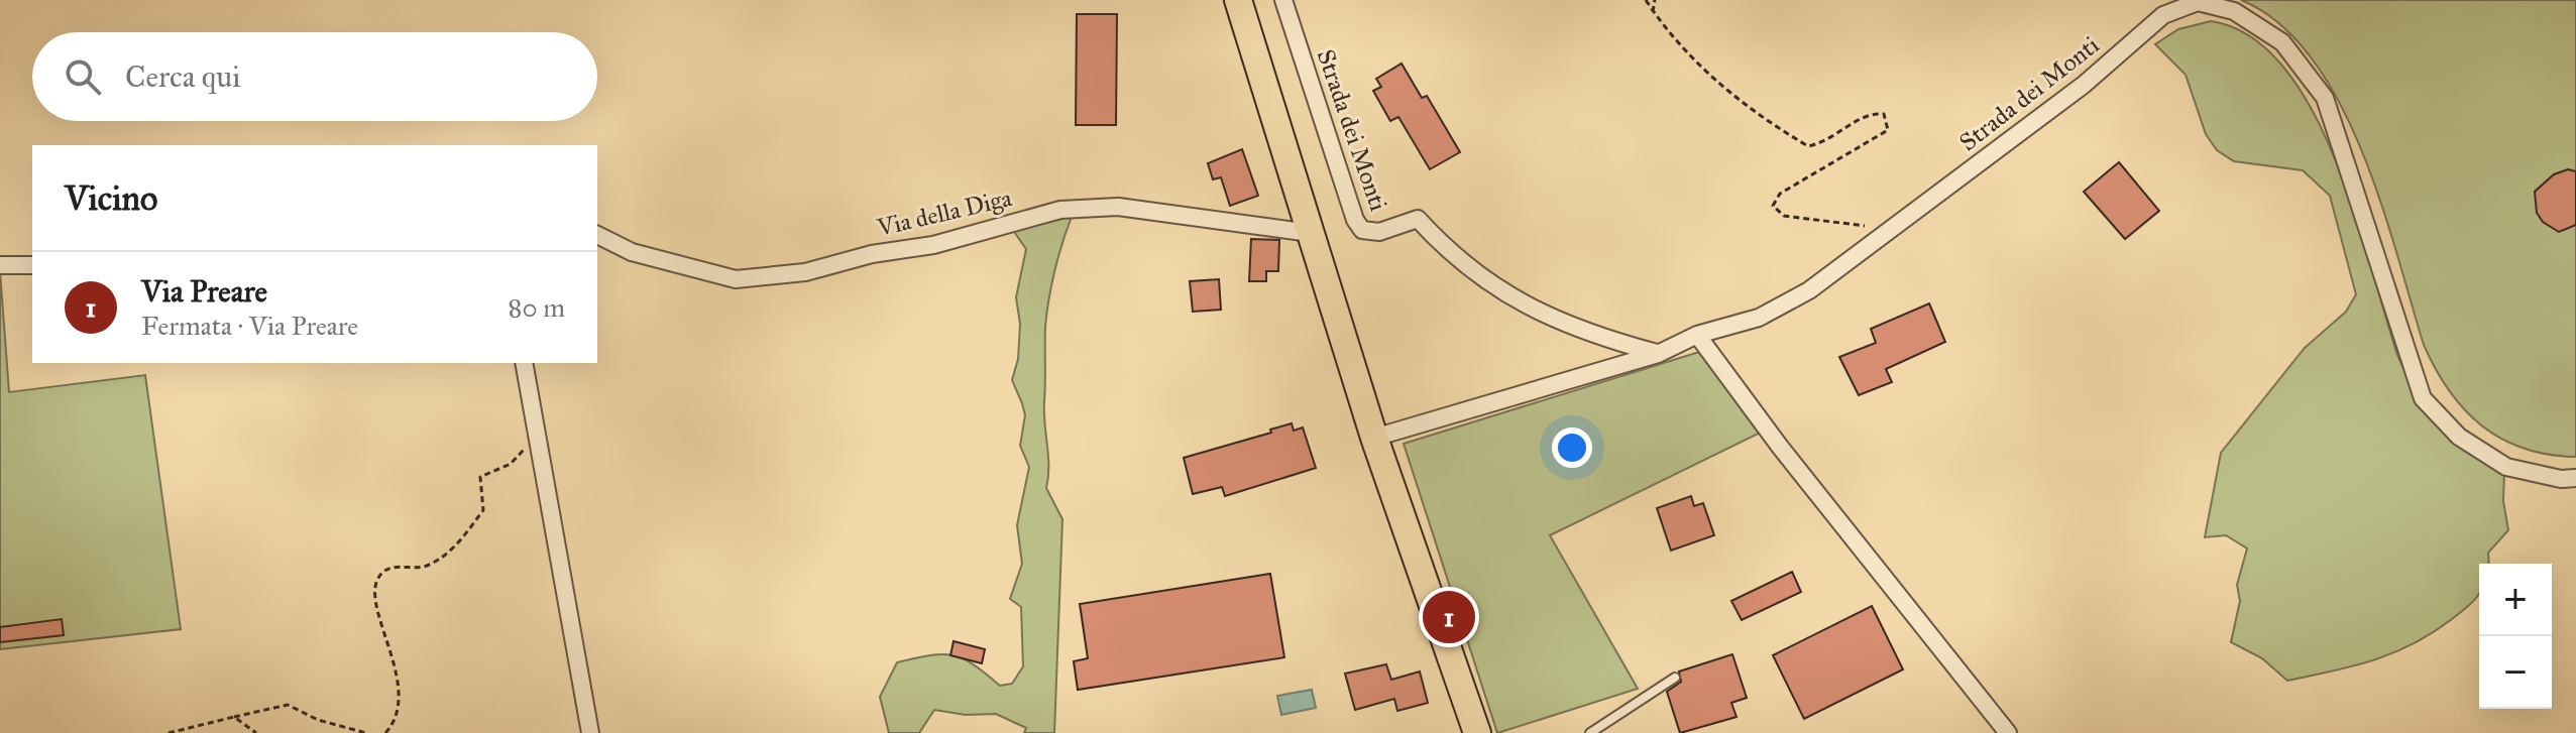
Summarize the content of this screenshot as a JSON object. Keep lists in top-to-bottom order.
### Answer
{
  "streets": {
    "street": ["Strada dei Monti", "Via della Diga"]
  },
  "page": {
    "search": "Cerca qui",
    "heading": "Vicino",
    "list": [
      {
        "mark": "1",
        "name": "Via Preare",
        "note": "Fermata · Via Preare",
        "value": "80 m"
      }
    ],
    "map_buttons": ["+", "−"],
    "pins": "1"
  }
}
